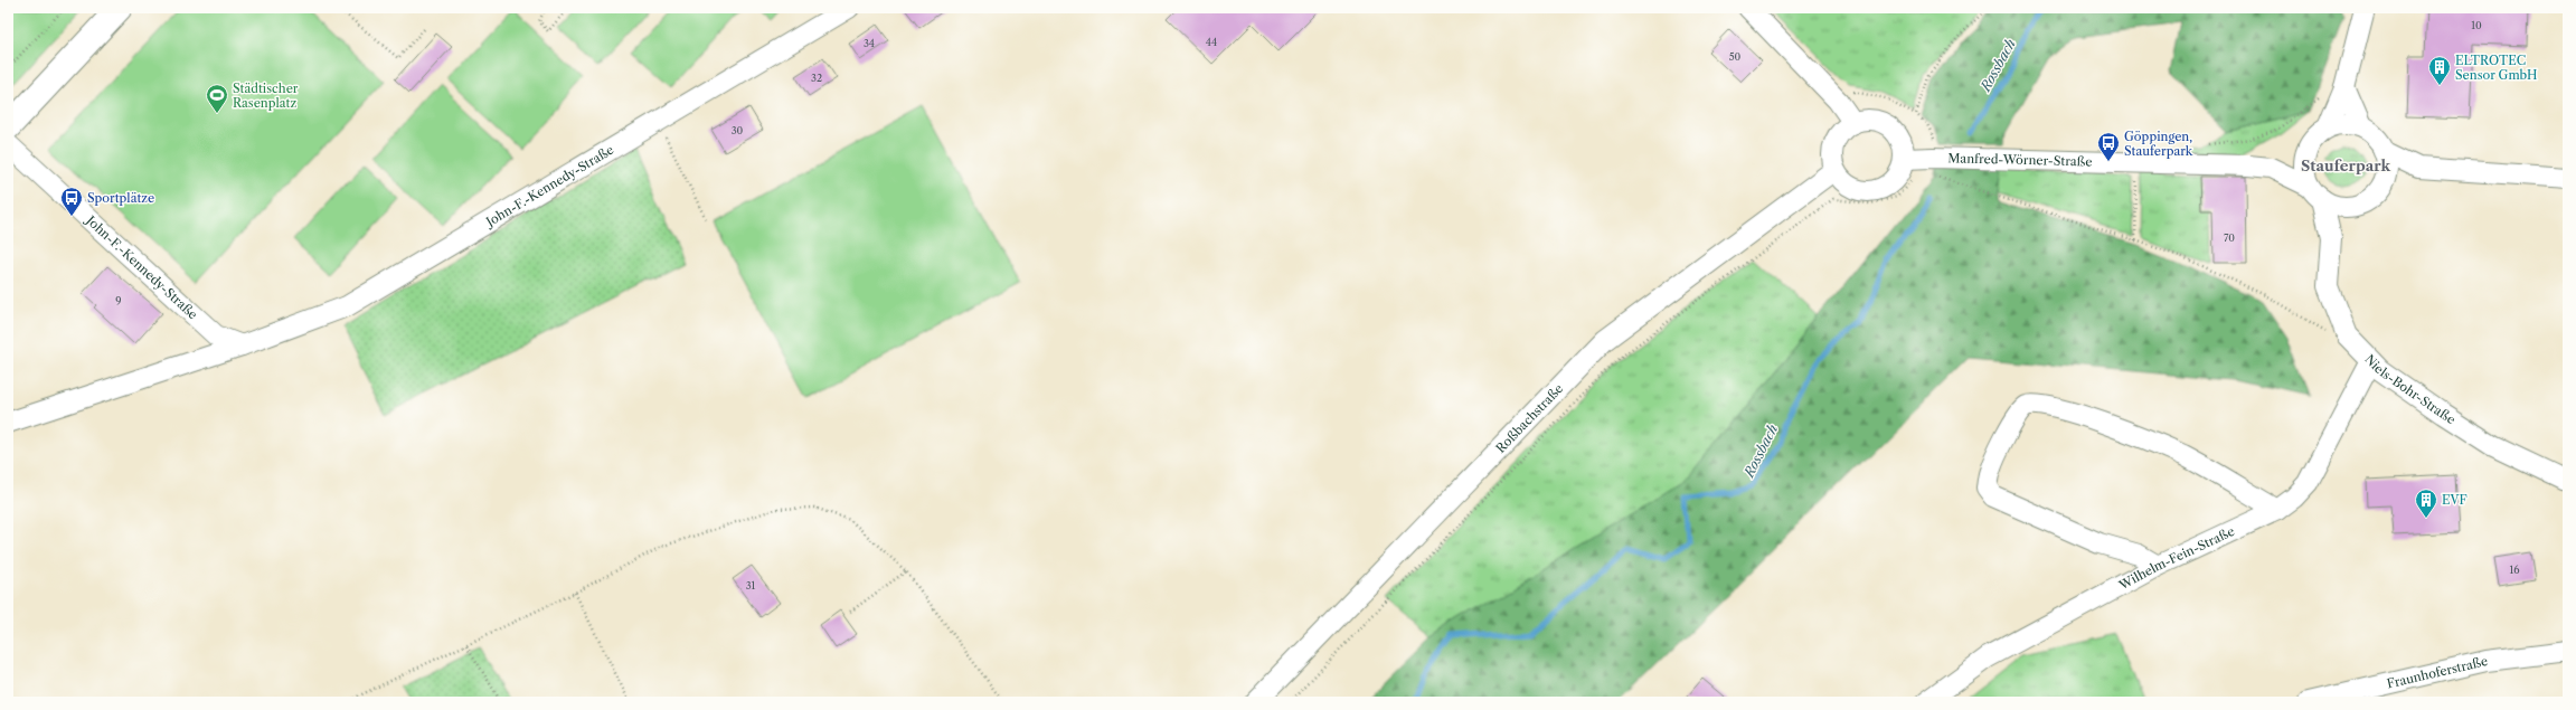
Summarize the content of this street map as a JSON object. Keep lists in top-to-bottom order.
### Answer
{
  "streets": {
    "street": [
      "Manfred-Wörner-Straße",
      "John-F.-Kennedy-Straße",
      "Niels-Bohr-Straße",
      "Roßbachstraße",
      "Wilhelm-Fein-Straße",
      "Fraunhoferstraße"
    ]
  },
  "crossings": [
    ["Manfred-Wörner-Straße", "Niels-Bohr-Straße"],
    ["Manfred-Wörner-Straße", "Roßbachstraße"],
    ["Niels-Bohr-Straße", "Wilhelm-Fein-Straße"]
  ],
  "districts": ["Stauferpark"],
  "water": ["Rossbach"],
  "places": {
    "building": ["ELTROTEC Sensor GmbH", "EVF"],
    "sports": ["Städtischer Rasenplatz"],
    "bus stop": ["Göppingen, Stauferpark", "Sportplätze"]
  },
  "house_numbers": [
    "10",
    "44",
    "34",
    "50",
    "32",
    "30",
    "70",
    "9",
    "16",
    "31"
  ]
}
